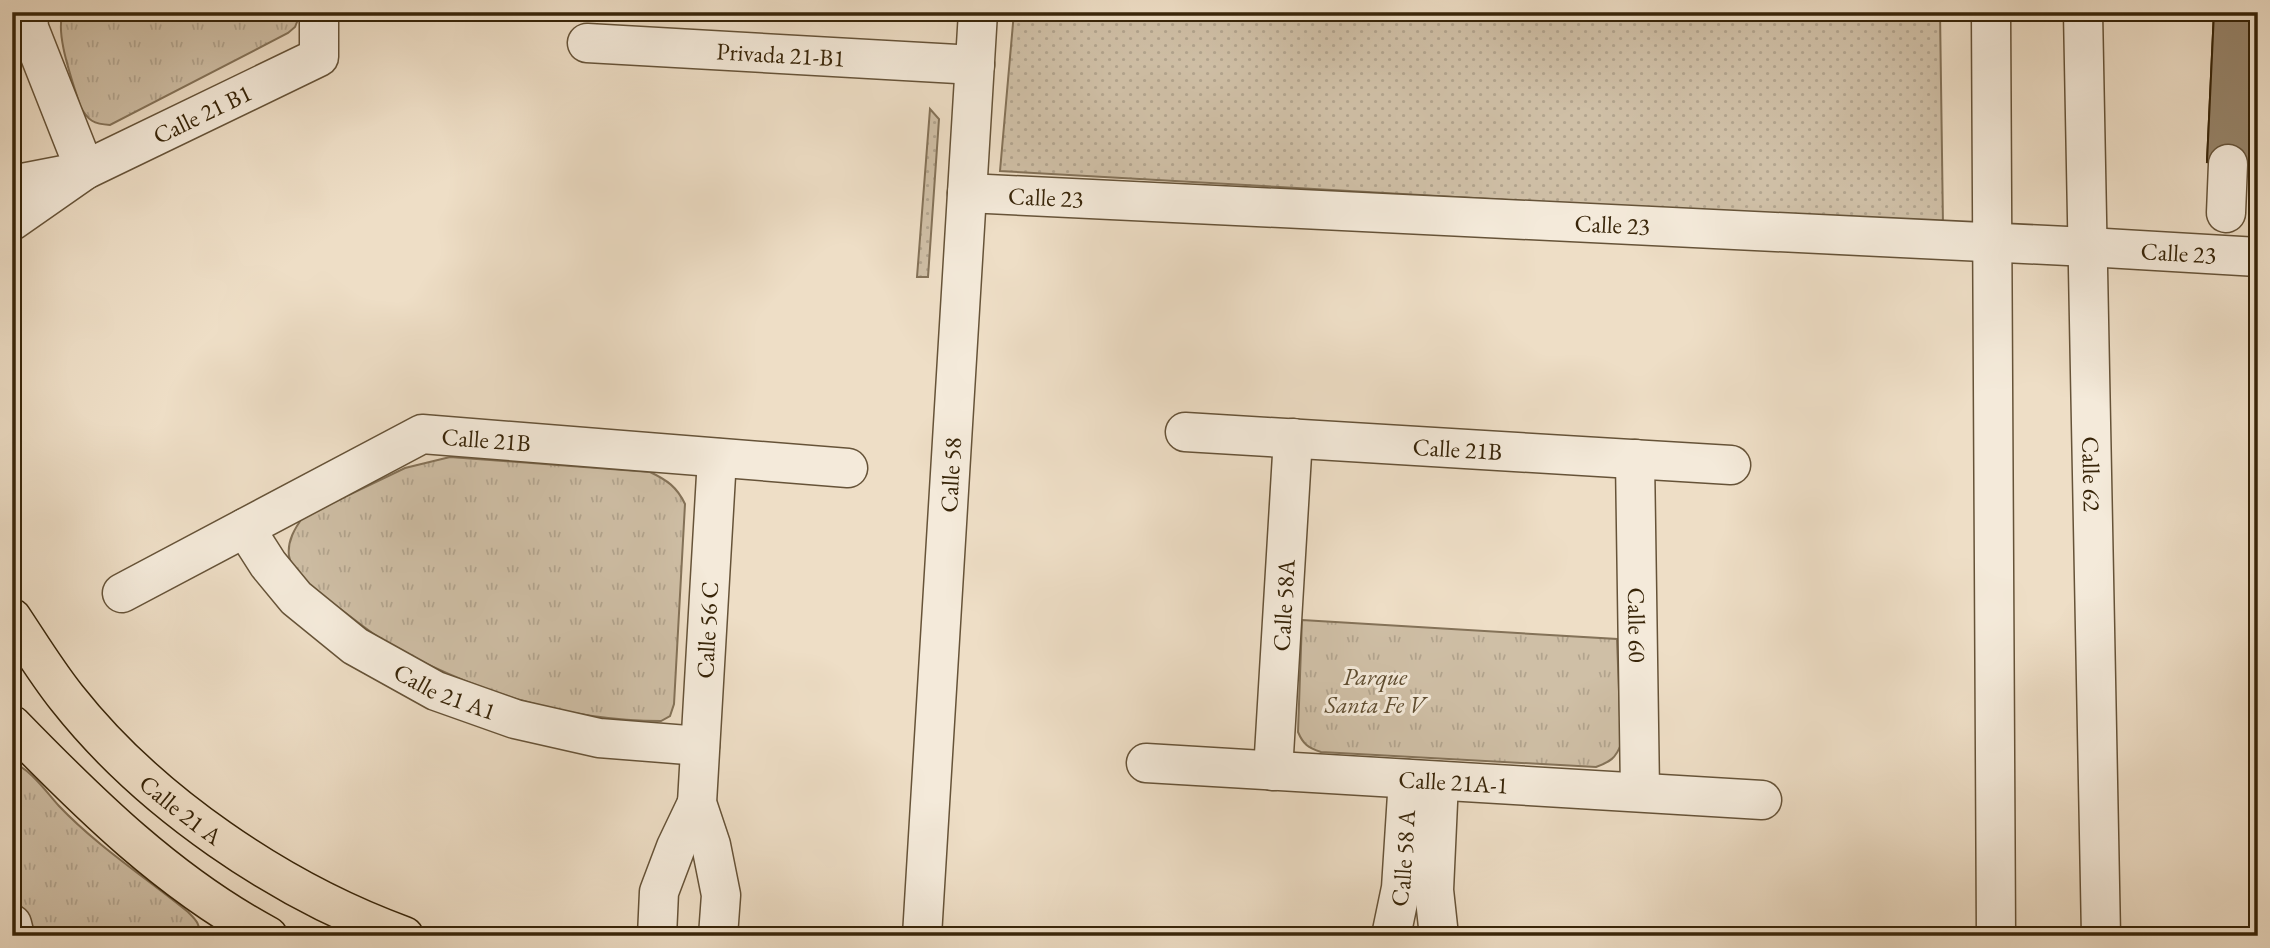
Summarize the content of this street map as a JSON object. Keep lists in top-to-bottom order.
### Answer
{
  "streets": {
    "main road": ["Calle 21 A"],
    "street": [
      "Privada 21-B1",
      "Calle 21 B1",
      "Calle 23",
      "Calle 21B",
      "Calle 58",
      "Calle 62",
      "Calle 58A",
      "Calle 60",
      "Calle 56 C",
      "Calle 21 A1",
      "Calle 21A-1",
      "Calle 58 A"
    ]
  },
  "crossings": [
    ["Privada 21-B1", "Calle 58"],
    ["Calle 23", "Calle 58"],
    ["Calle 23", "Calle 62"],
    ["Calle 21B", "Calle 58A"],
    ["Calle 21B", "Calle 60"],
    ["Calle 21B", "Calle 56 C"],
    ["Calle 21B", "Calle 21 A1"],
    ["Calle 58A", "Calle 21A-1"],
    ["Calle 60", "Calle 21A-1"],
    ["Calle 56 C", "Calle 21 A1"],
    ["Calle 21A-1", "Calle 58 A"]
  ],
  "parks": ["Parque Santa Fe V"]
}
